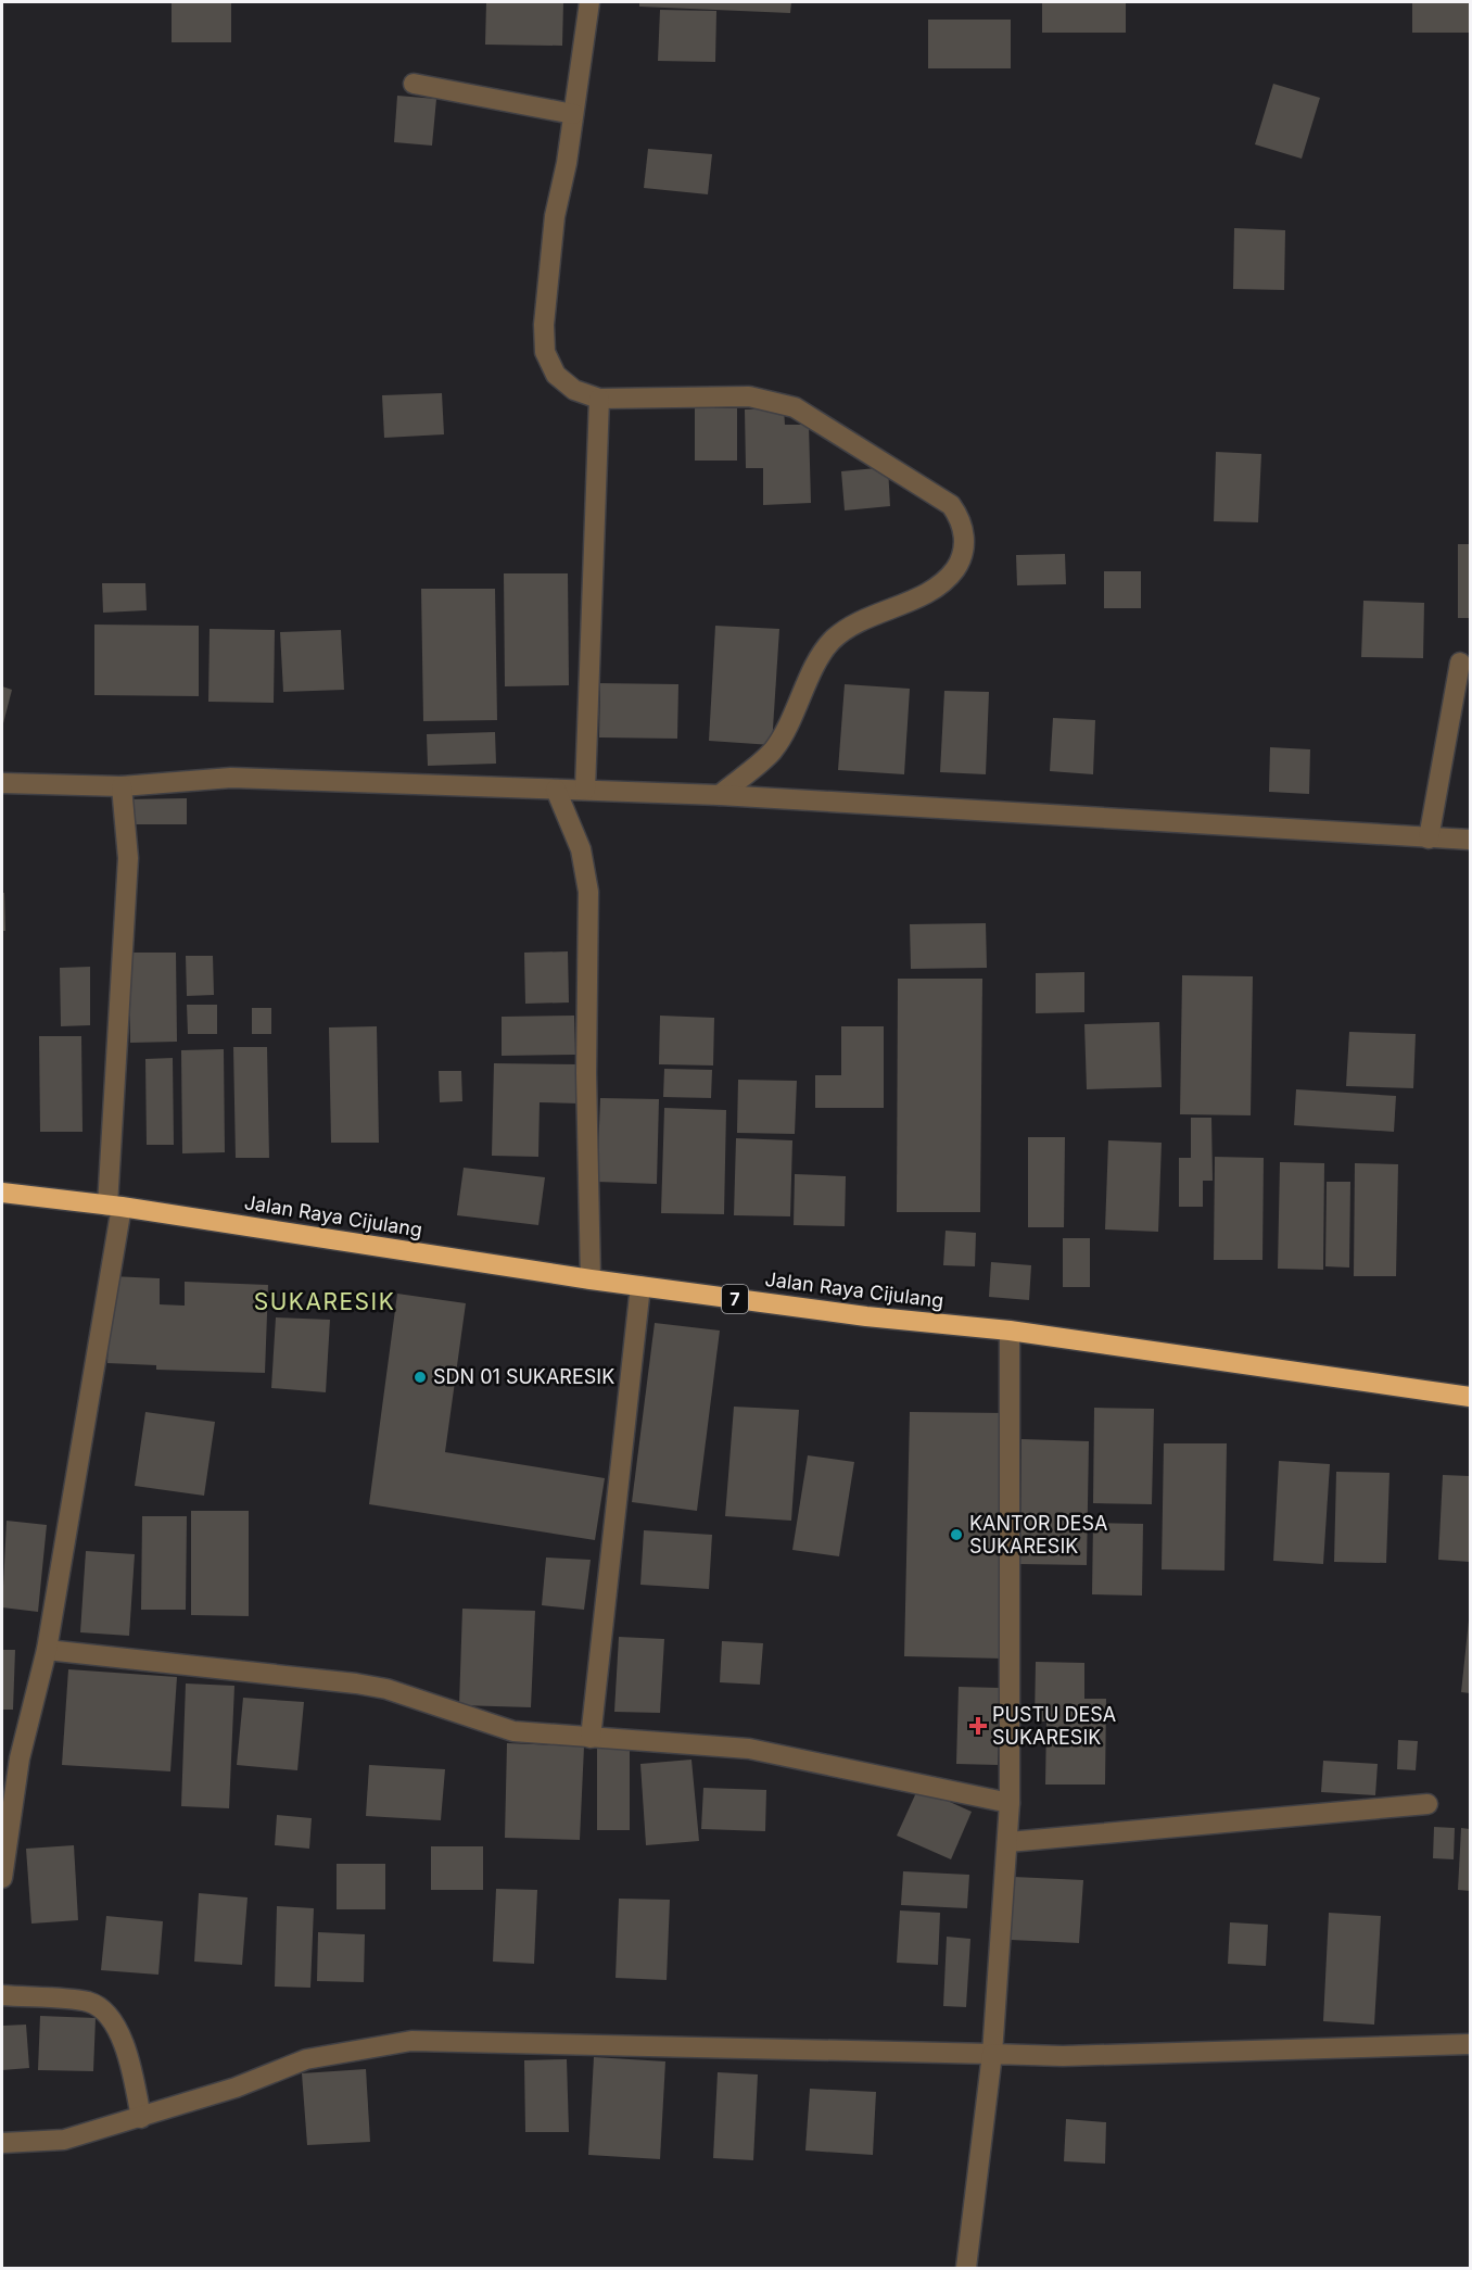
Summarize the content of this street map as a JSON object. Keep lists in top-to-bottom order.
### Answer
{
  "streets": {
    "highway": ["Jalan Raya Cijulang", "7"]
  },
  "districts": ["SUKARESIK"],
  "places": {
    "other": ["SDN 01 SUKARESIK", "KANTOR DESA SUKARESIK"],
    "health": ["PUSTU DESA SUKARESIK"]
  }
}
